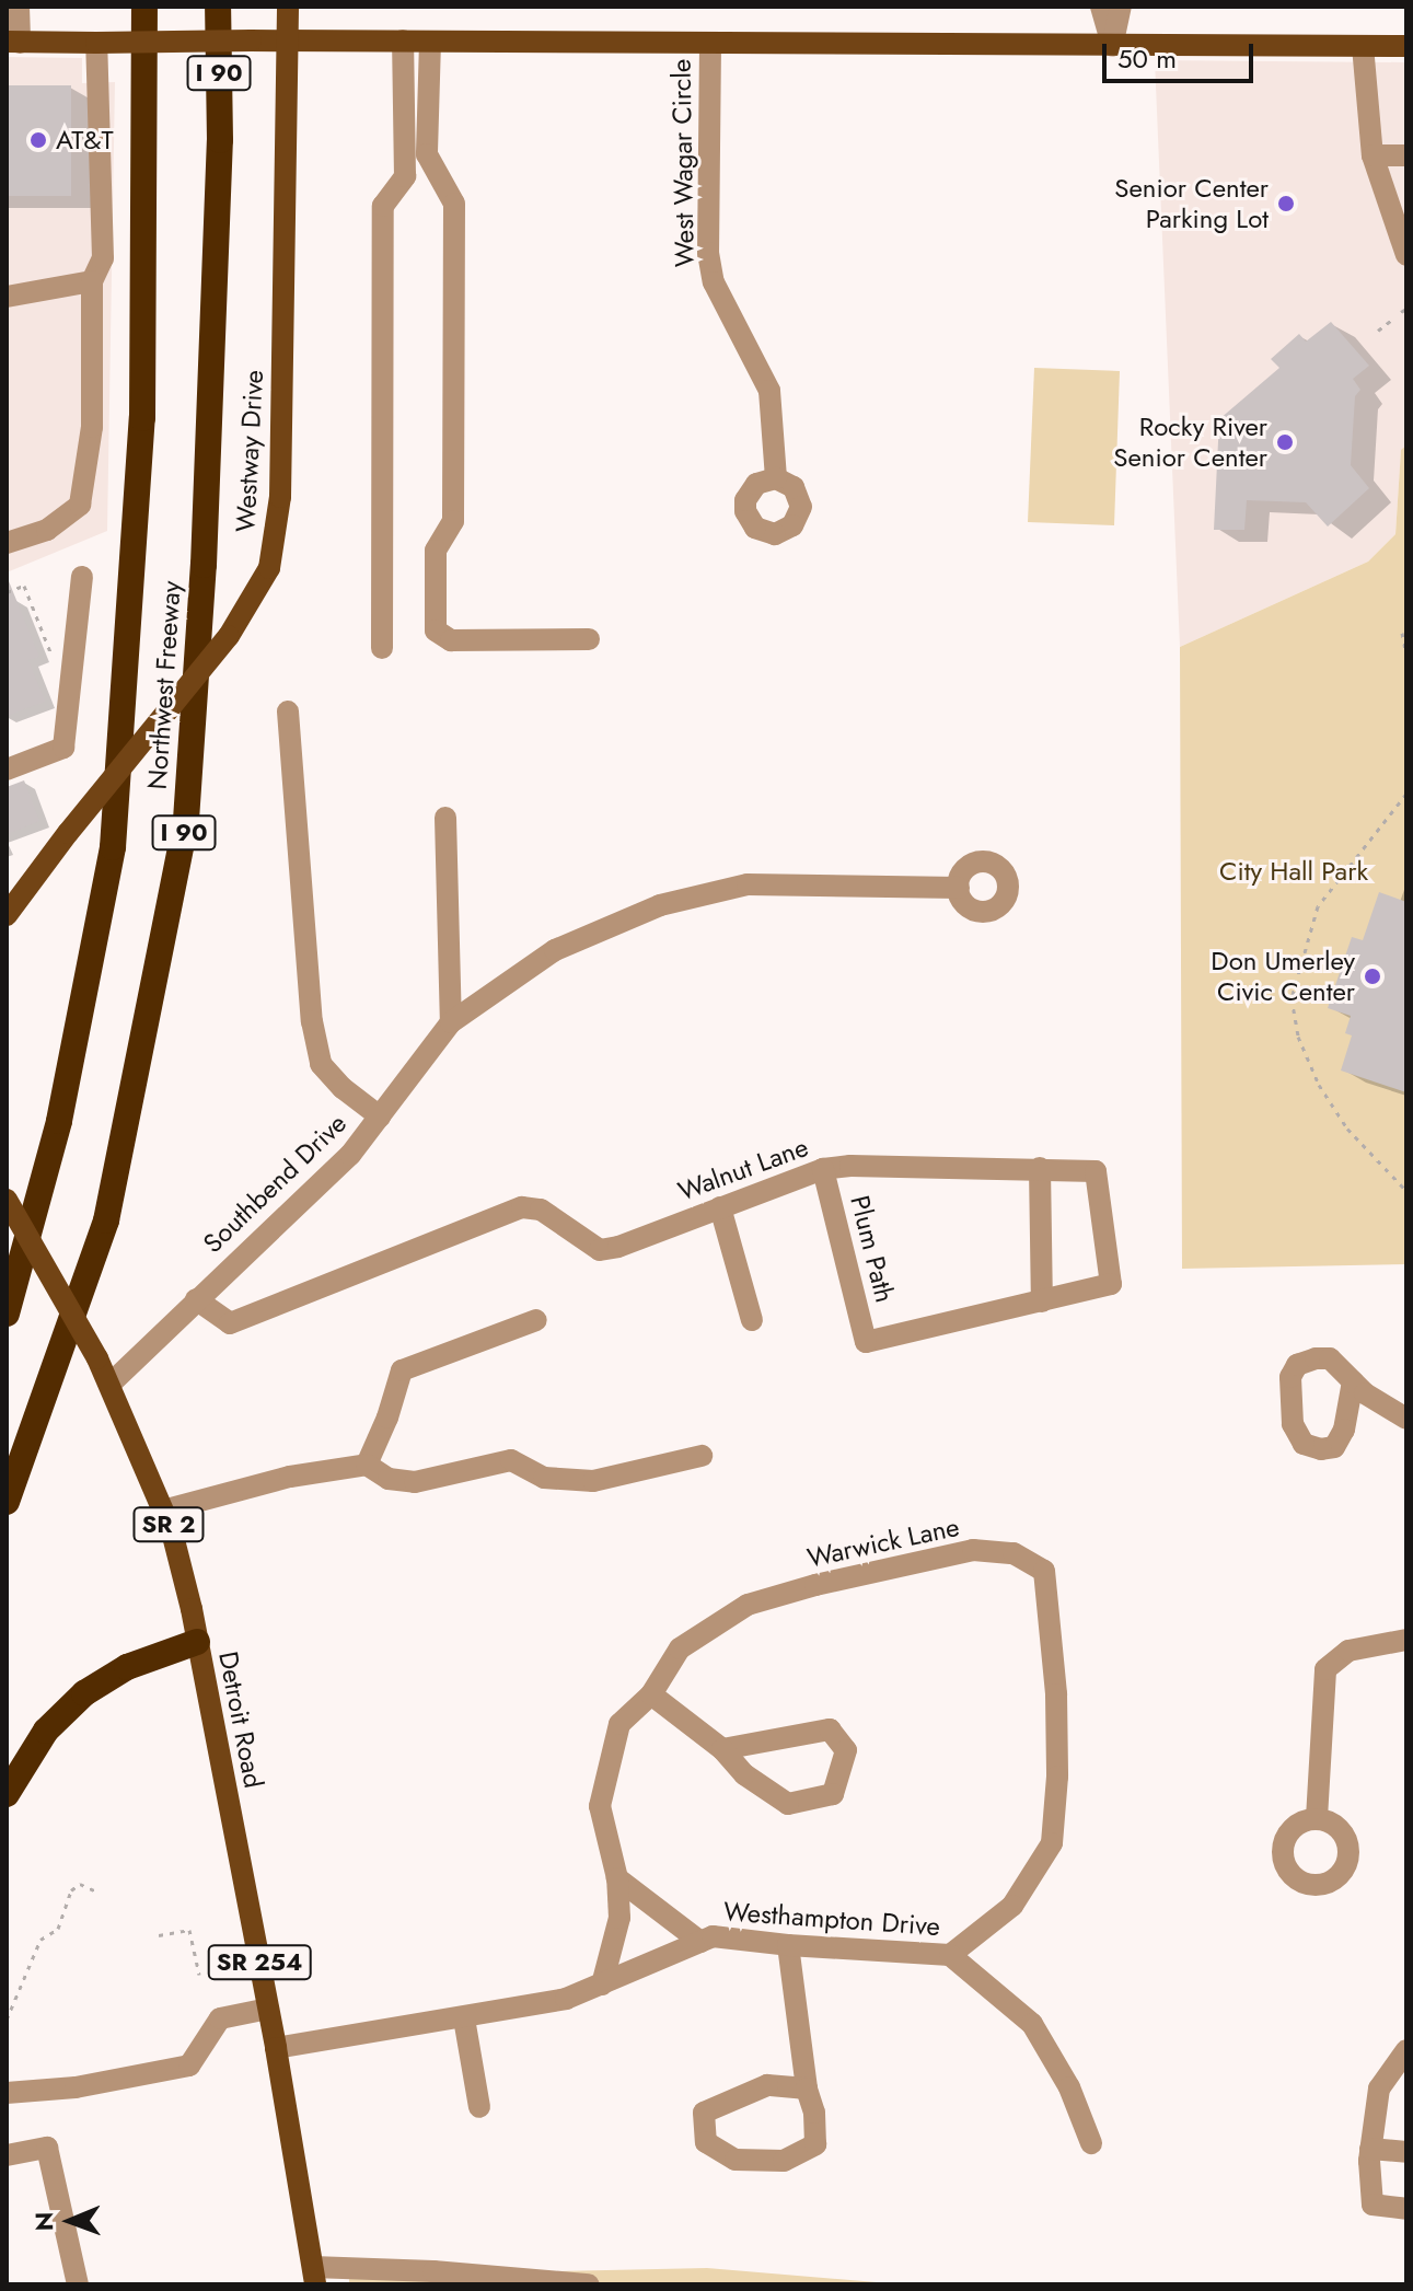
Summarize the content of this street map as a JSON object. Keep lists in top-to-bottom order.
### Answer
{
  "streets": {
    "highway": ["I 90", "Northwest Freeway"],
    "main road": [
      "Westway Drive",
      "SR 2",
      "Detroit Road",
      "SR 254"
    ],
    "street": [
      "West Wagar Circle",
      "Walnut Lane",
      "Southbend Drive",
      "Plum Path",
      "Warwick Lane",
      "Westhampton Drive"
    ]
  },
  "crossings": [
    ["Walnut Lane", "Southbend Drive"],
    ["Walnut Lane", "Plum Path"],
    ["Southbend Drive", "Detroit Road"],
    ["Warwick Lane", "Westhampton Drive"],
    ["Detroit Road", "Westhampton Drive"]
  ],
  "parks": ["City Hall Park"],
  "places": [
    "AT&T",
    "Senior Center Parking Lot",
    "Rocky River Senior Center",
    "Don Umerley Civic Center"
  ],
  "scale_bar": "50 m",
  "north": "left"
}
